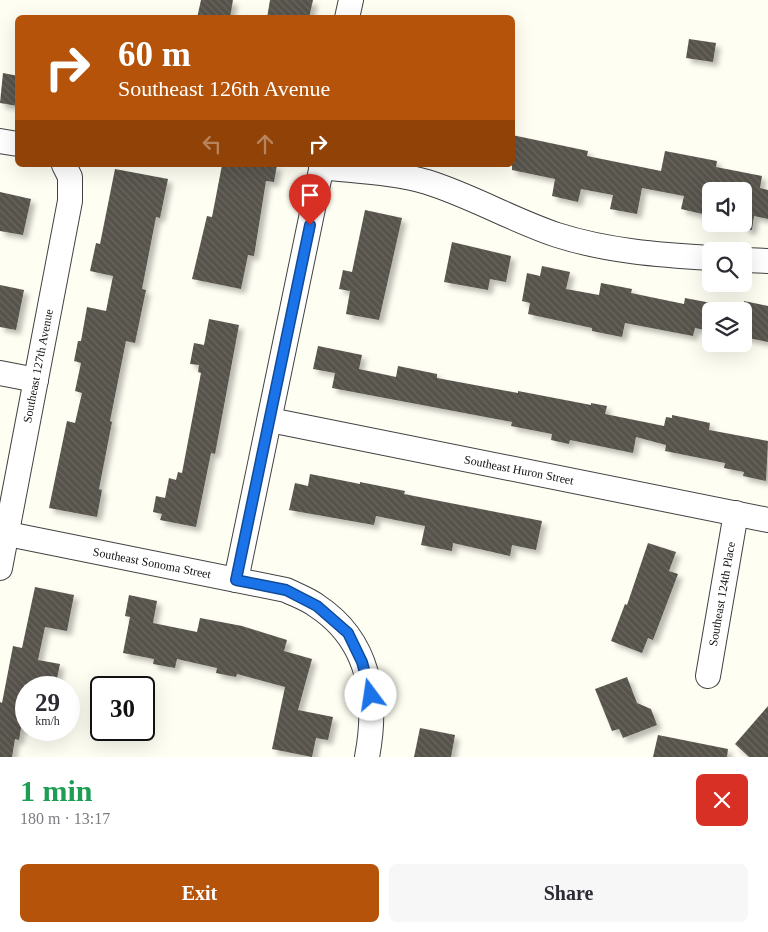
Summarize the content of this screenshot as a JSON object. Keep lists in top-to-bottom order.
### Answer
{
  "streets": {
    "street": [
      "Southeast 127th Avenue",
      "Southeast Huron Street",
      "Southeast Sonoma Street",
      "Southeast 124th Place"
    ]
  },
  "crossings": [
    ["Southeast 127th Avenue", "Southeast Sonoma Street"],
    ["Southeast Huron Street", "Southeast 124th Place"]
  ],
  "page": {
    "turn": ["60 m", "Southeast 126th Avenue"],
    "speed": "29 km/h",
    "limit": "30",
    "heading": ["1 min", "180 m · 13:17"],
    "buttons": ["Exit", "Share"]
  }
}
